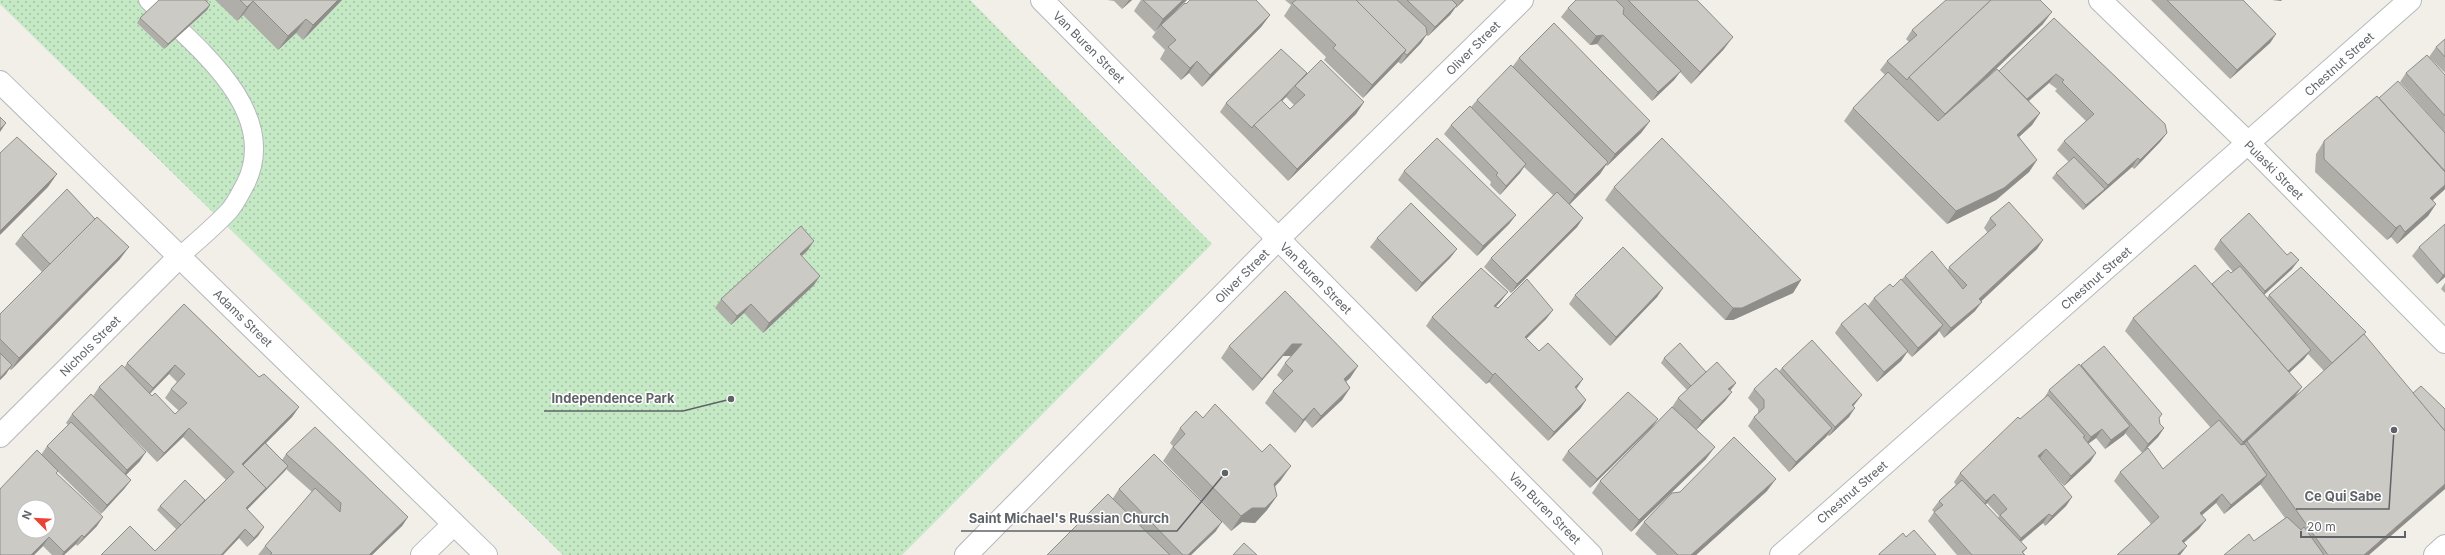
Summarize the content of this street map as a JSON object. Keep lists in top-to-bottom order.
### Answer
{
  "streets": {
    "street": [
      "Van Buren Street",
      "Oliver Street",
      "Chestnut Street",
      "Pulaski Street",
      "Adams Street",
      "Nichols Street"
    ]
  },
  "crossings": [
    ["Van Buren Street", "Oliver Street"],
    ["Chestnut Street", "Pulaski Street"],
    ["Adams Street", "Nichols Street"]
  ],
  "places": ["Independence Park", "Ce Qui Sabe", "Saint Michael's Russian Church"],
  "scale_bar": "20 m",
  "north": "top left"
}
